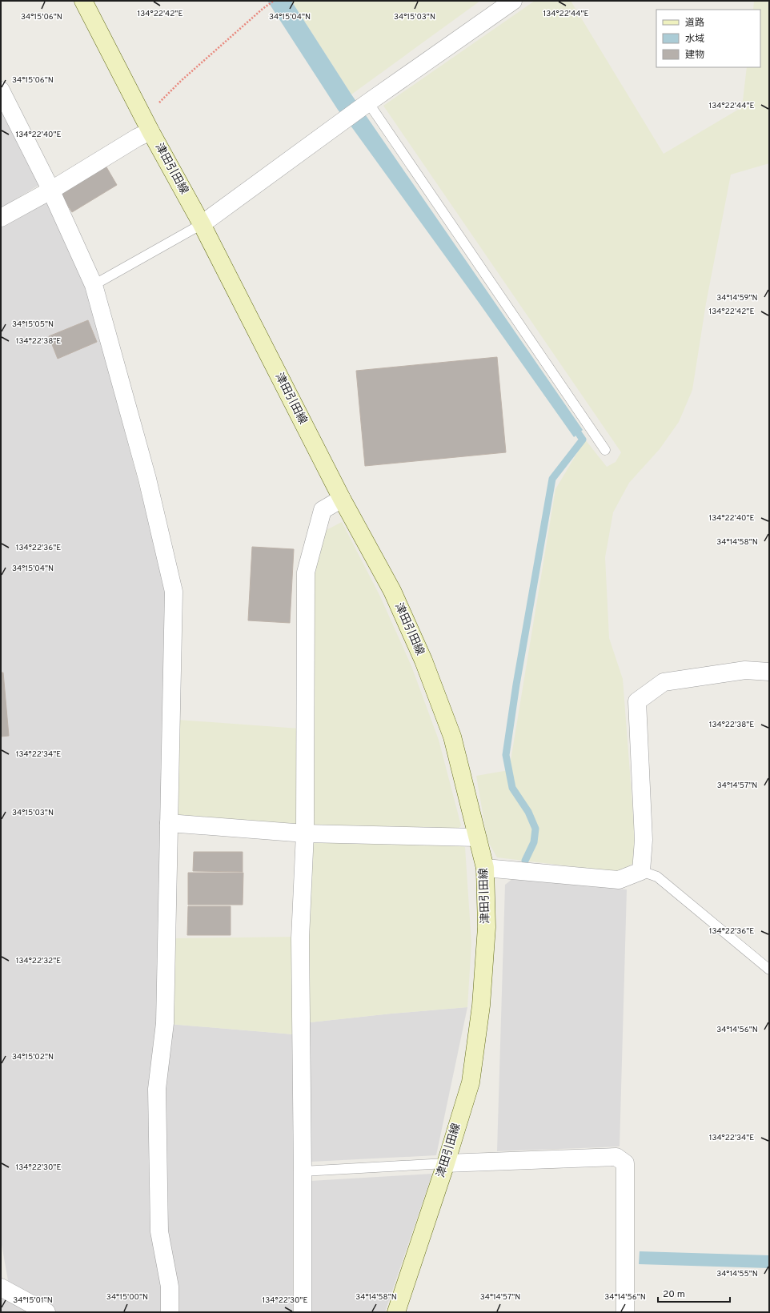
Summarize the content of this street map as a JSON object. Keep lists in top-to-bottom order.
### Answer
{
  "streets": {
    "main road": ["津田引田線"]
  },
  "legend": ["道路", "水域", "建物"],
  "scale_bar": "20 m",
  "coordinates": [
    "134°22'42\"E",
    "134°22'44\"E",
    "34°15'06\"N",
    "34°15'04\"N",
    "34°15'03\"N",
    "134°22'40\"E",
    "34°14'59\"N",
    "34°15'05\"N",
    "134°22'38\"E",
    "34°14'58\"N",
    "134°22'36\"E",
    "134°22'34\"E",
    "34°14'57\"N",
    "134°22'32\"E",
    "34°14'56\"N",
    "34°15'02\"N",
    "134°22'30\"E",
    "34°14'55\"N",
    "34°15'00\"N",
    "34°15'01\"N"
  ]
}
